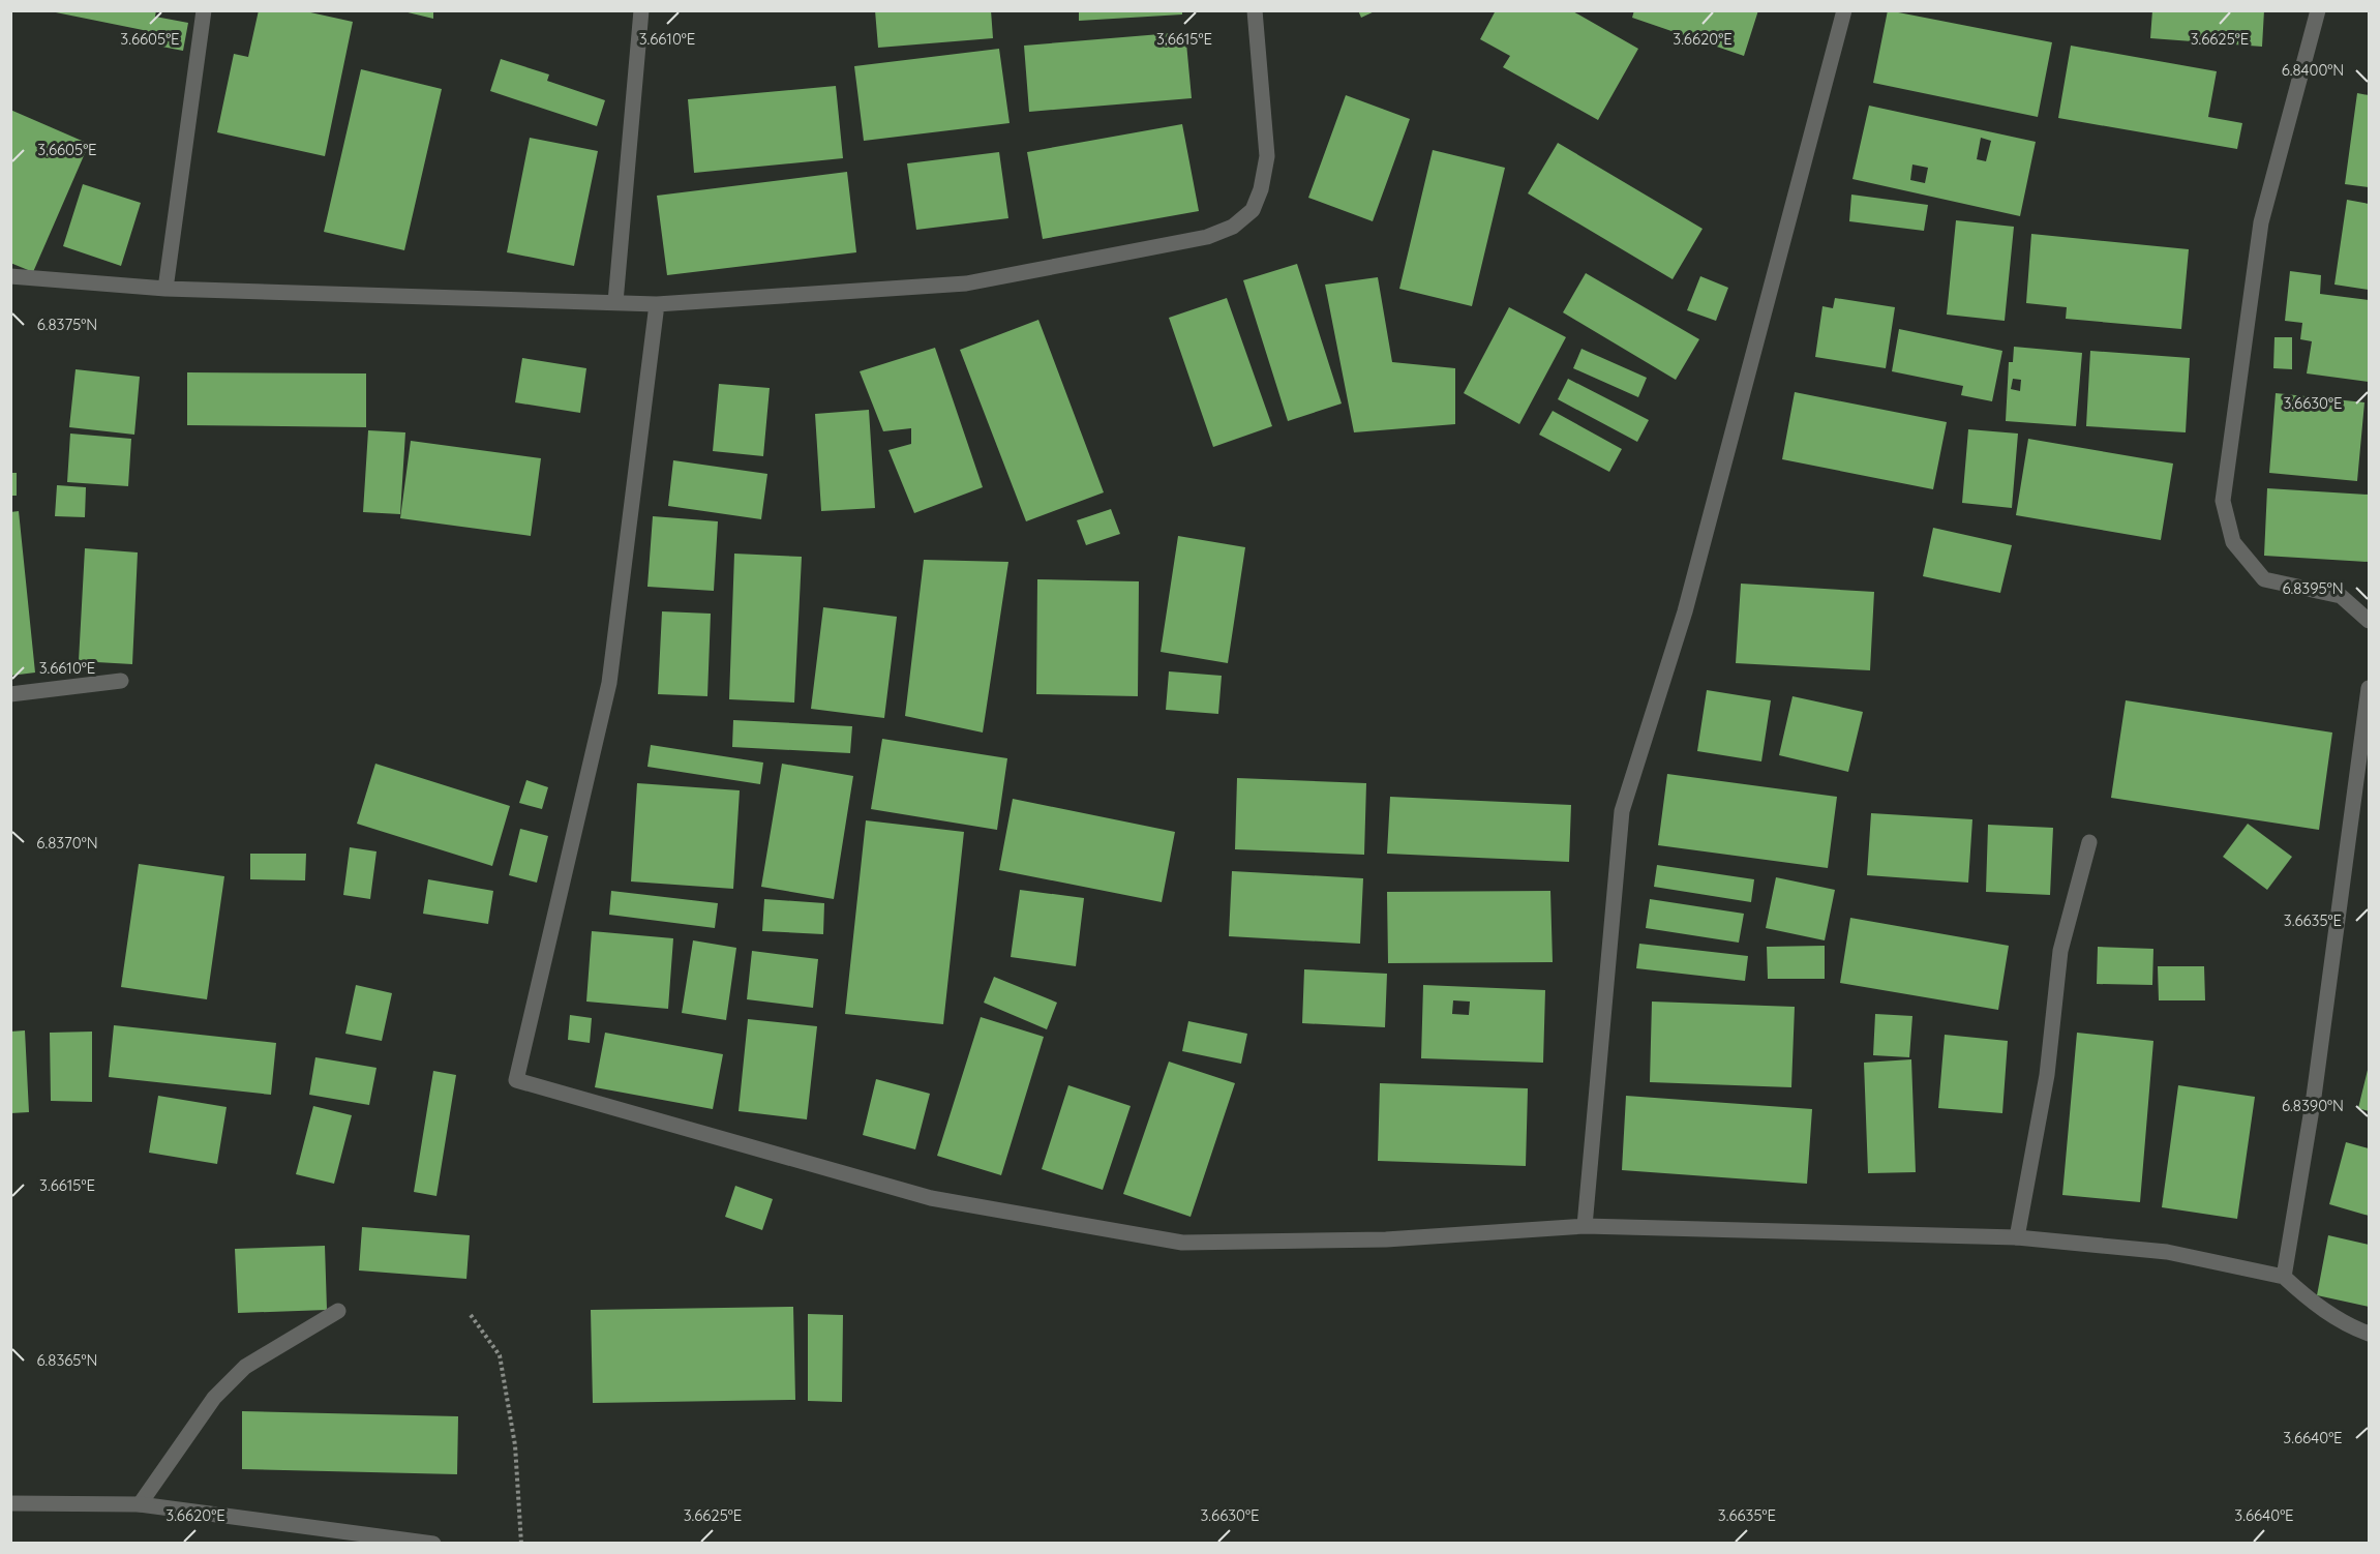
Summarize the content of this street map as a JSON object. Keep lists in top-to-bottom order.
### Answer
{
  "coordinates": [
    "3.6605°E",
    "3.6610°E",
    "3.6615°E",
    "3.6620°E",
    "3.6625°E",
    "6.8400°N",
    "6.8375°N",
    "3.6630°E",
    "6.8395°N",
    "6.8370°N",
    "3.6635°E",
    "6.8390°N",
    "6.8365°N",
    "3.6640°E"
  ]
}
